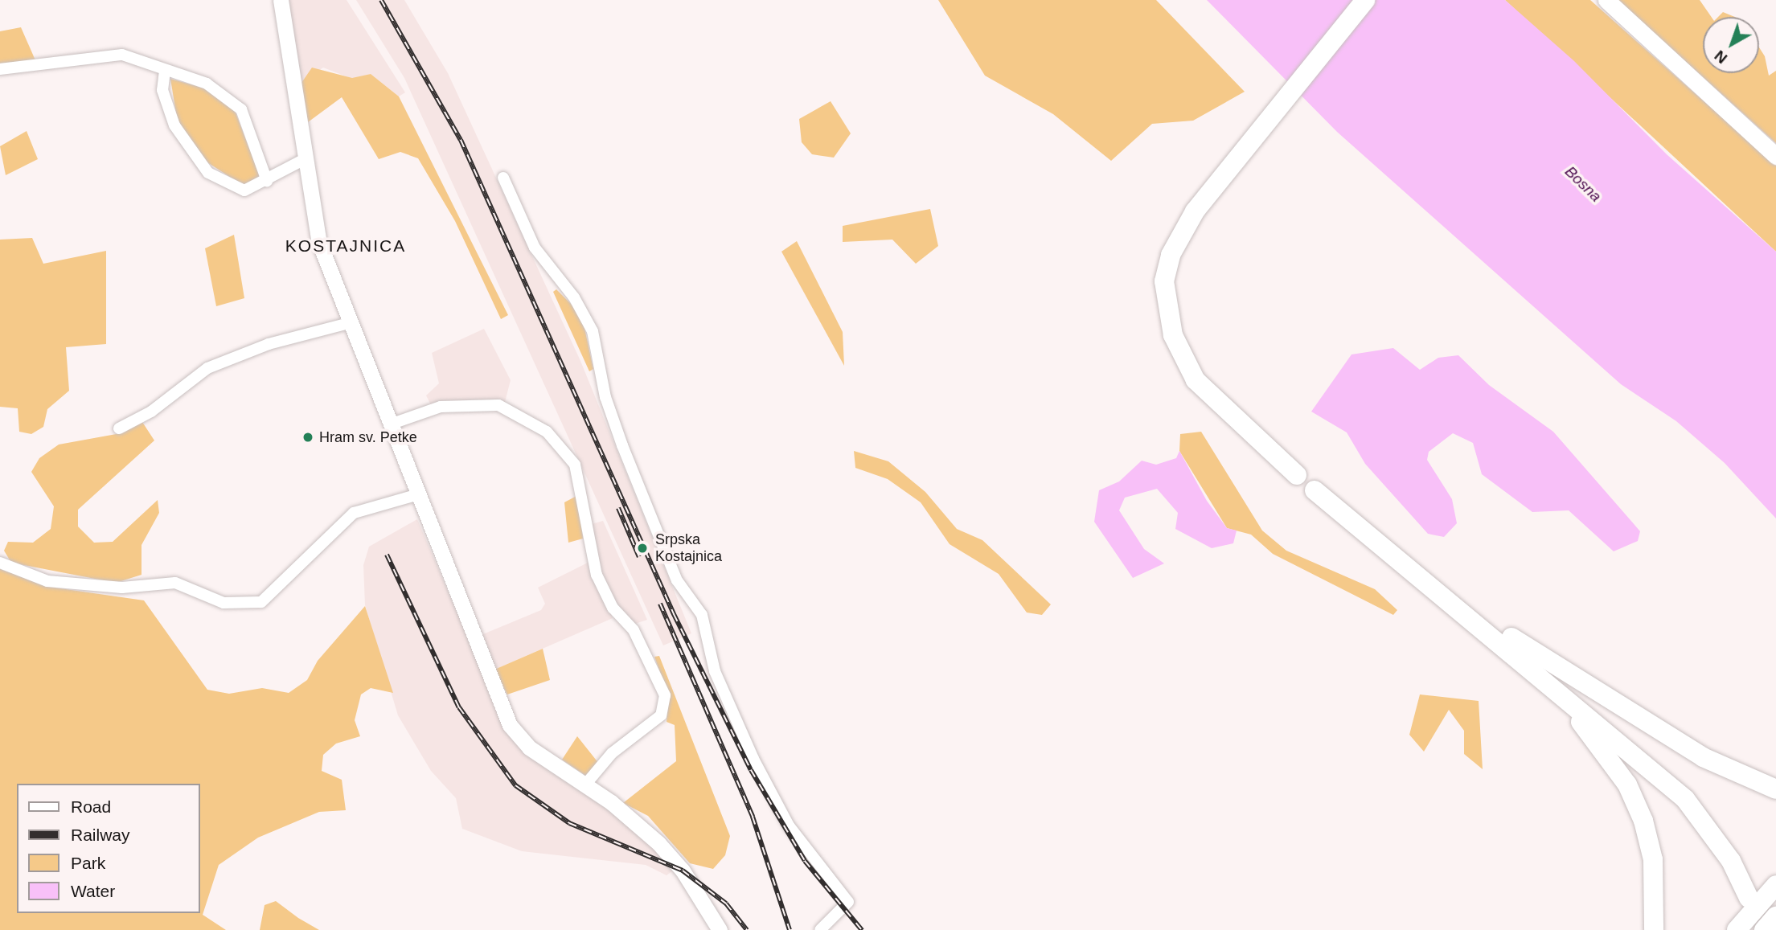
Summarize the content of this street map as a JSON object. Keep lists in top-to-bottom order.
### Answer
{
  "districts": ["KOSTAJNICA"],
  "water": ["Bosna"],
  "places": ["Hram sv. Petke", "Srpska Kostajnica"],
  "legend": [
    "Road",
    "Railway",
    "Park",
    "Water"
  ],
  "north": "bottom left"
}
